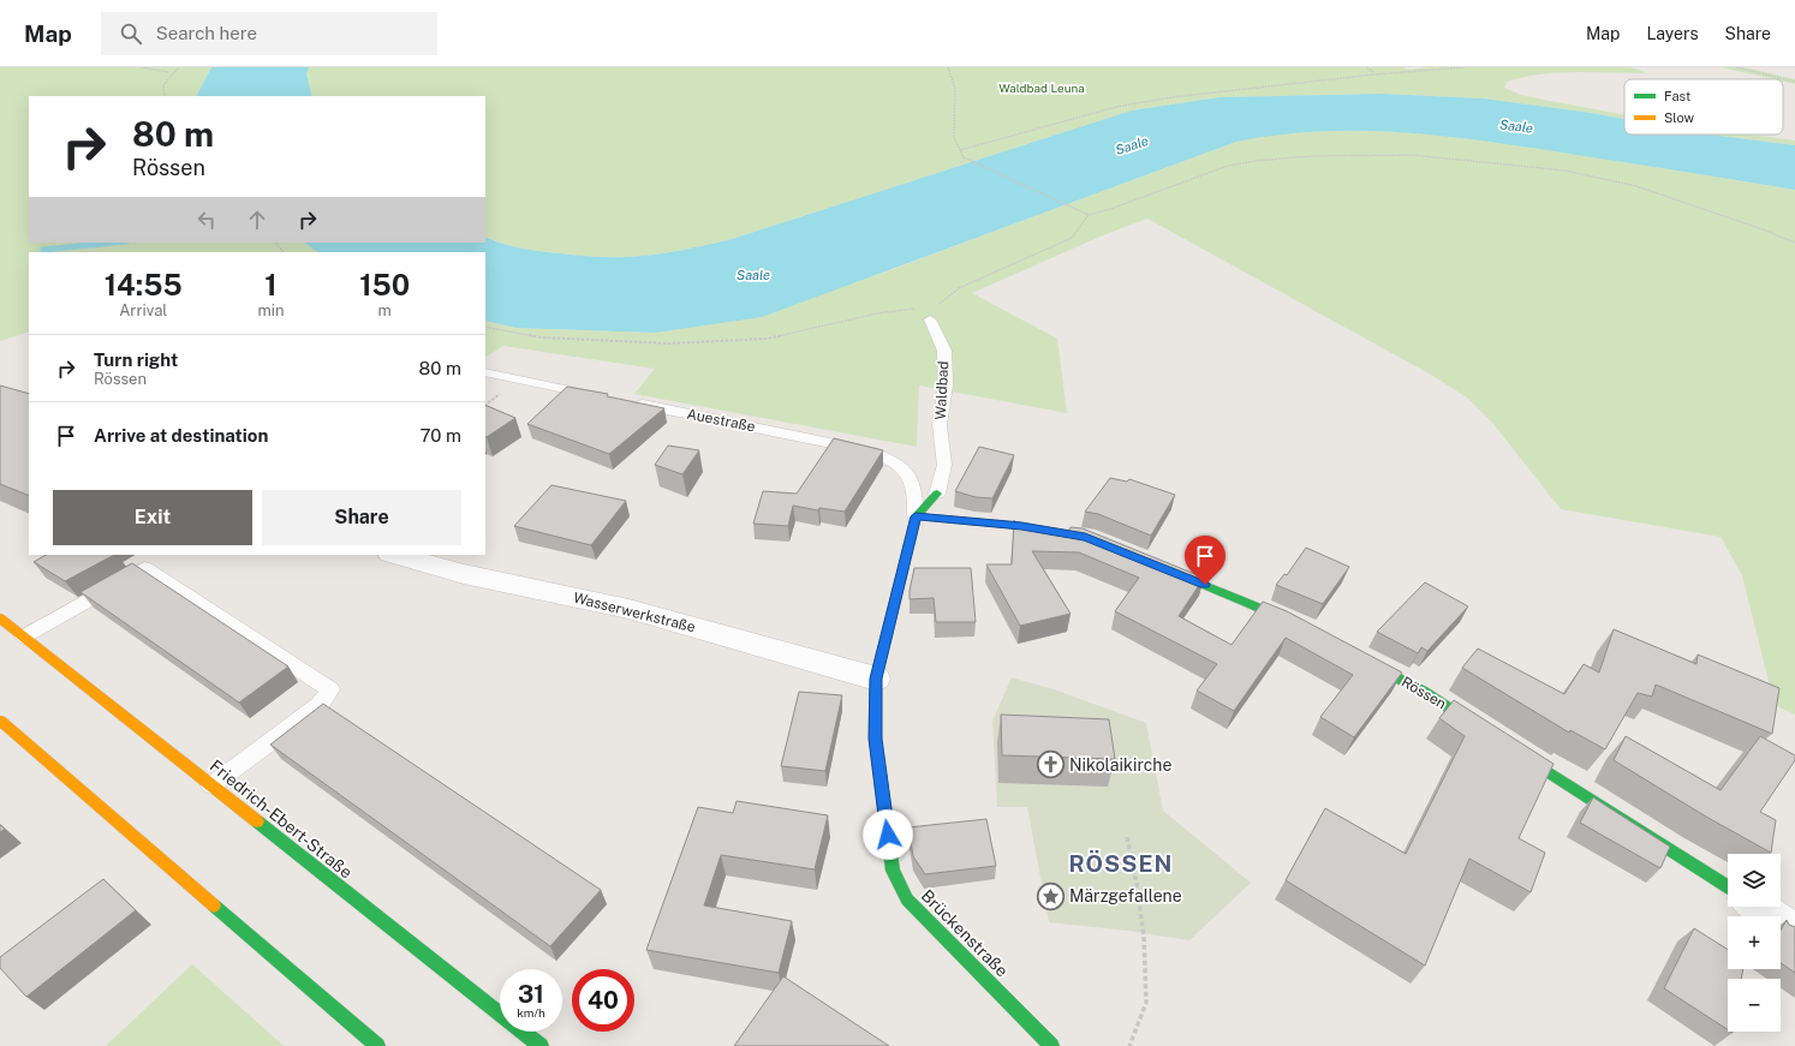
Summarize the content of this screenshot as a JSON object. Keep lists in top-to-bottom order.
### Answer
{
  "streets": {
    "street": [
      "Wasserwerkstraße",
      "Rössen",
      "Friedrich-Ebert-Straße",
      "Brückenstraße"
    ],
    "lane": ["Waldbad", "Auestraße"]
  },
  "crossings": [
    ["Auestraße", "Brückenstraße"],
    ["Wasserwerkstraße", "Brückenstraße"]
  ],
  "districts": ["RÖSSEN"],
  "water": ["Saale"],
  "parks": ["Waldbad Leuna"],
  "places": {
    "church": ["Nikolaikirche"],
    "place": ["Märzgefallene"]
  },
  "legend": ["Fast", "Slow"],
  "page": {
    "header": "Map",
    "search": "Search here",
    "nav": ["Map", "Layers", "Share"],
    "turn": ["80 m", "Rössen"],
    "eta": [
      "14:55",
      "Arrival",
      "1",
      "min",
      "150",
      "m"
    ],
    "list": [
      {
        "name": "Turn right",
        "note": "Rössen",
        "value": "80 m"
      },
      {
        "name": "Arrive at destination",
        "value": "70 m"
      }
    ],
    "buttons": ["Exit", "Share"],
    "map_buttons": ["+", "−"],
    "speed": "31 km/h",
    "limit": "40"
  }
}
